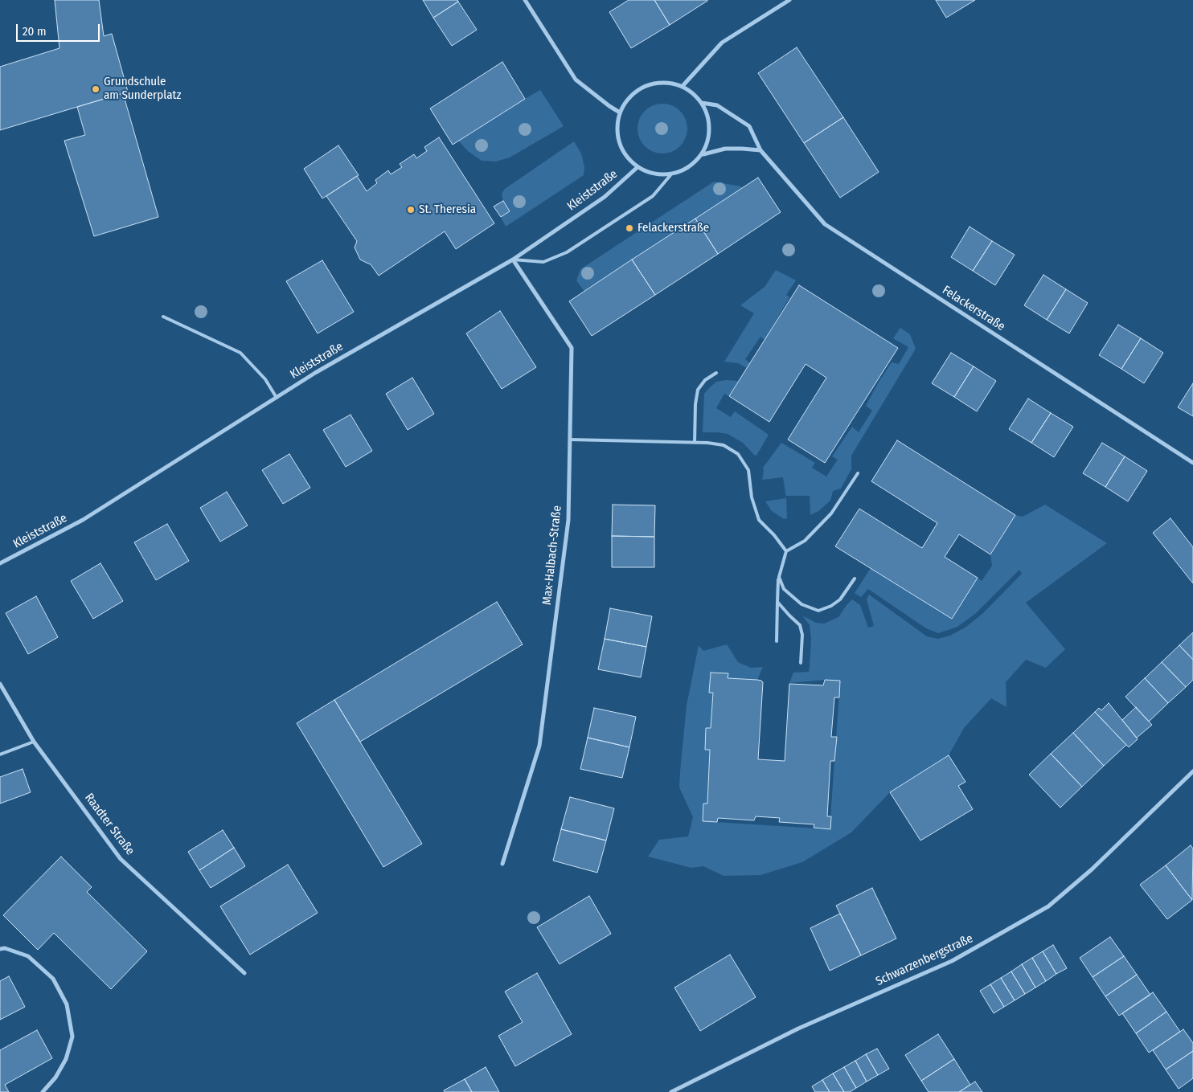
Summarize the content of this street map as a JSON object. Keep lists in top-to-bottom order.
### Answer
{
  "streets": {
    "street": [
      "Kleiststraße",
      "Felackerstraße",
      "Max-Halbach-Straße",
      "Raadter Straße",
      "Schwarzenbergstraße"
    ]
  },
  "crossings": [
    ["Kleiststraße", "Felackerstraße"],
    ["Kleiststraße", "Max-Halbach-Straße"]
  ],
  "places": ["Grundschule am Sunderplatz", "St. Theresia", "Felackerstraße"],
  "scale_bar": "20 m"
}
